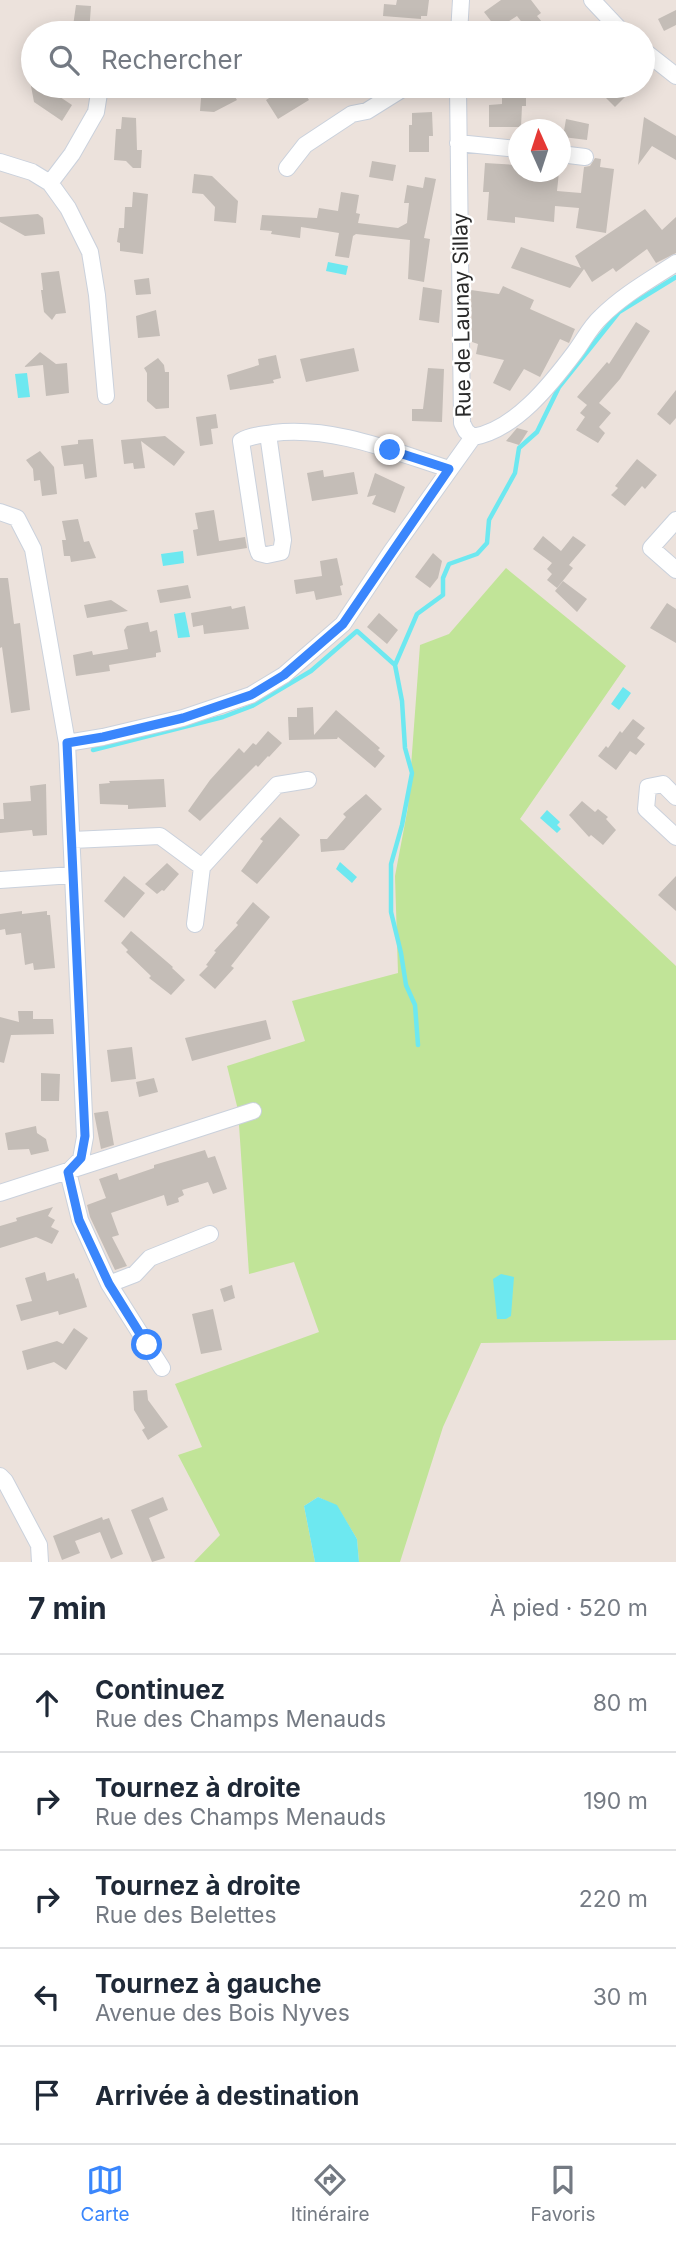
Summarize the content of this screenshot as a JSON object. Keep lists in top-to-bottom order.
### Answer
{
  "streets": {
    "street": ["Rue de Launay Sillay"]
  },
  "north": "top",
  "page": {
    "search": "Rechercher",
    "heading": ["7 min", "À pied · 520 m"],
    "list": [
      ["Continuez", "Rue des Champs Menauds", "80 m"],
      ["Tournez à droite", "Rue des Champs Menauds", "190 m"],
      ["Tournez à droite", "Rue des Belettes", "220 m"],
      ["Tournez à gauche", "Avenue des Bois Nyves", "30 m"],
      "Arrivée à destination"
    ],
    "nav": ["Carte", "Itinéraire", "Favoris"]
  }
}
